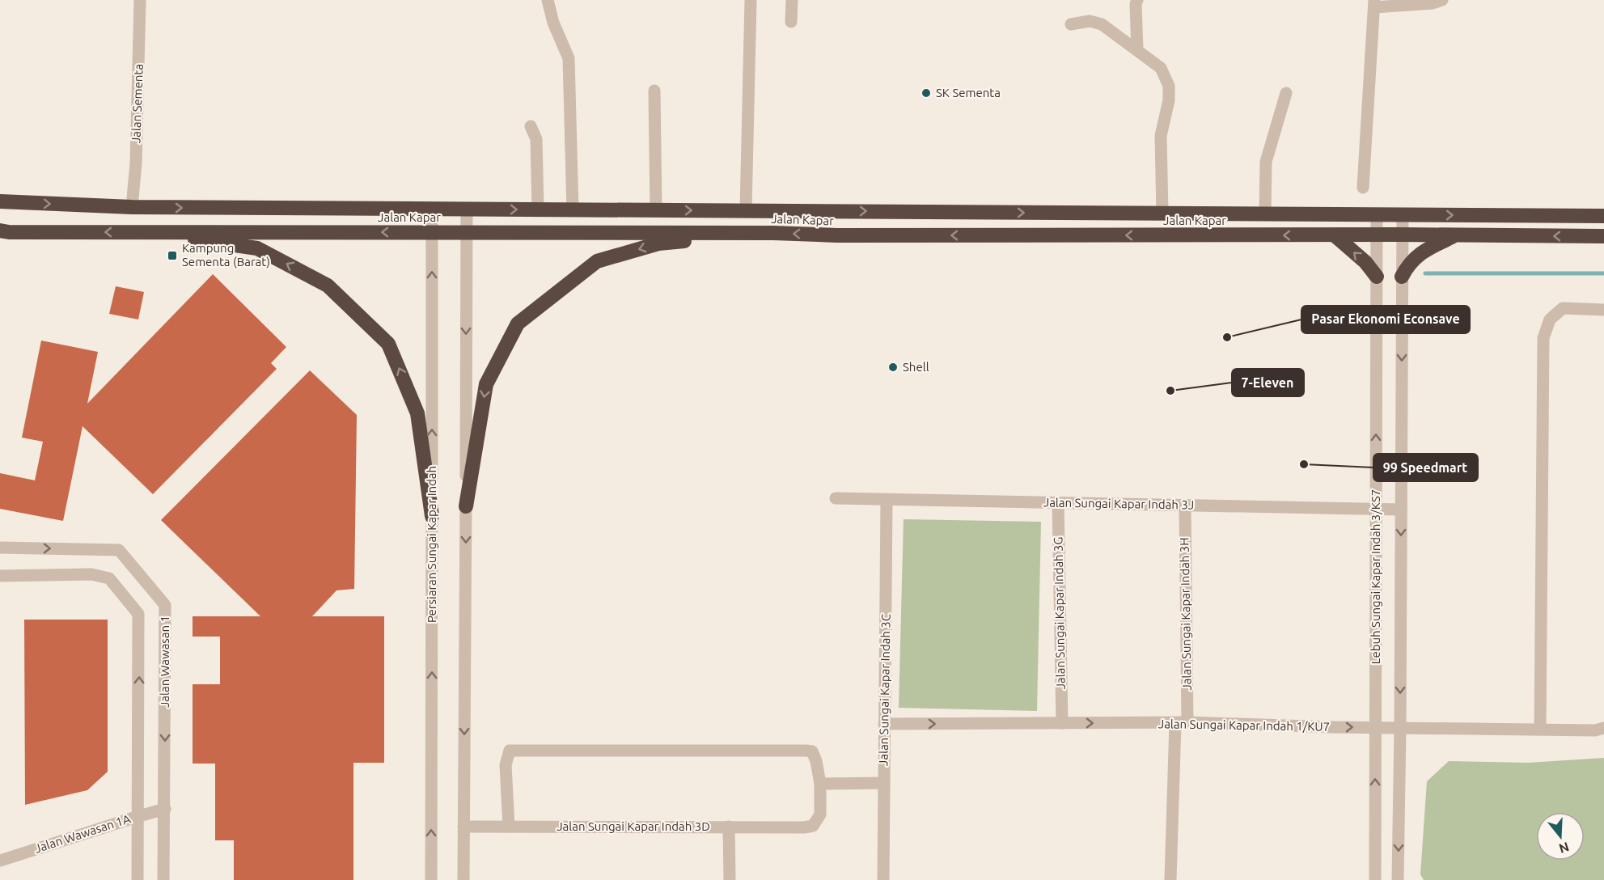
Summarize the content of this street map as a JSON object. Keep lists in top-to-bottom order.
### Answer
{
  "streets": {
    "highway": ["Jalan Kapar"],
    "street": [
      "Jalan Sementa",
      "Jalan Sungai Kapar Indah 3J",
      "Persiaran Sungai Kapar Indah",
      "Lebuh Sungai Kapar Indah 3/KS7",
      "Jalan Sungai Kapar Indah 3G",
      "Jalan Sungai Kapar Indah 3H",
      "Jalan Wawasan 1",
      "Jalan Sungai Kapar Indah 3C",
      "Jalan Sungai Kapar Indah 1/KU7",
      "Jalan Sungai Kapar Indah 3D",
      "Jalan Wawasan 1A"
    ]
  },
  "crossings": [
    ["Jalan Sementa", "Jalan Kapar"],
    ["Jalan Kapar", "Persiaran Sungai Kapar Indah"],
    ["Jalan Kapar", "Lebuh Sungai Kapar Indah 3/KS7"],
    ["Jalan Sungai Kapar Indah 3J", "Lebuh Sungai Kapar Indah 3/KS7"],
    ["Jalan Sungai Kapar Indah 3J", "Jalan Sungai Kapar Indah 3G"],
    ["Jalan Sungai Kapar Indah 3J", "Jalan Sungai Kapar Indah 3H"],
    ["Jalan Sungai Kapar Indah 3J", "Jalan Sungai Kapar Indah 3C"],
    ["Lebuh Sungai Kapar Indah 3/KS7", "Jalan Sungai Kapar Indah 1/KU7"],
    ["Jalan Sungai Kapar Indah 3G", "Jalan Sungai Kapar Indah 1/KU7"],
    ["Jalan Sungai Kapar Indah 3H", "Jalan Sungai Kapar Indah 1/KU7"],
    ["Jalan Wawasan 1", "Jalan Wawasan 1A"],
    ["Jalan Sungai Kapar Indah 3C", "Jalan Sungai Kapar Indah 1/KU7"]
  ],
  "one_way": ["Jalan Sungai Kapar Indah 1/KU7"],
  "places": {
    "other": [
      "SK Sementa",
      "Pasar Ekonomi Econsave",
      "Shell",
      "7-Eleven",
      "99 Speedmart"
    ],
    "transit": ["Kampung Sementa (Barat)"]
  },
  "north": "bottom"
}
